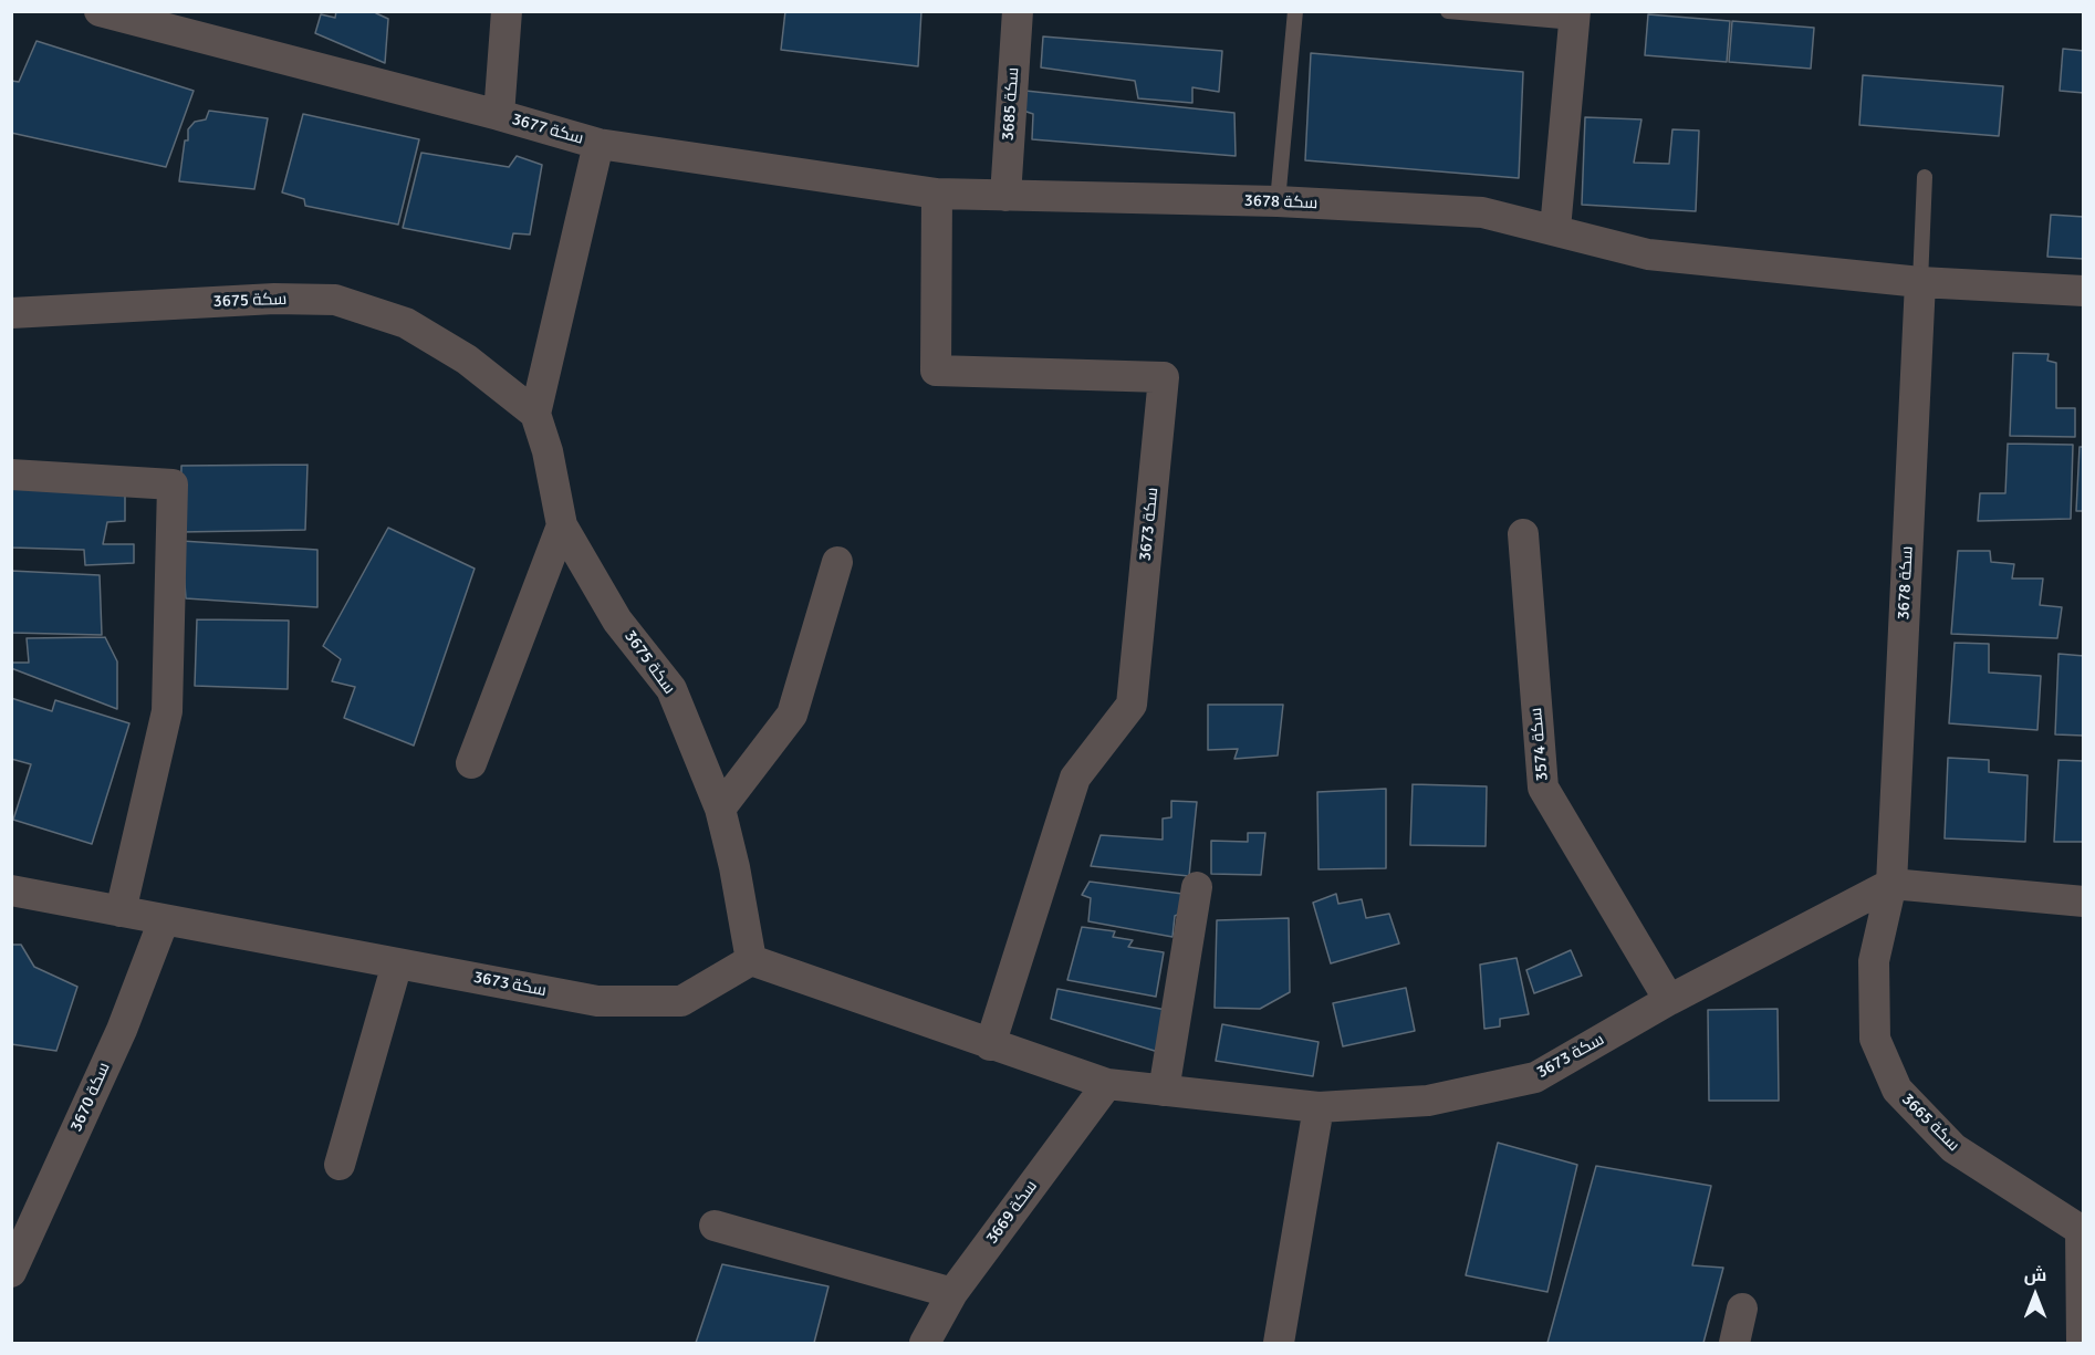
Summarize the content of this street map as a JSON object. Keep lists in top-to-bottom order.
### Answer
{
  "streets": {
    "street": [
      "سكة 3685",
      "سكة 3677",
      "سكة 3678",
      "سكة 3675",
      "سكة 3673",
      "سكة 3574",
      "سكة 3670",
      "سكة 3665",
      "سكة 3669"
    ]
  },
  "crossings": [
    ["سكة 3685", "سكة 3677"],
    ["سكة 3685", "سكة 3678"],
    ["سكة 3677", "سكة 3678"],
    ["سكة 3677", "سكة 3673"],
    ["سكة 3678", "سكة 3673"],
    ["سكة 3678", "سكة 3665"],
    ["سكة 3675", "سكة 3673"],
    ["سكة 3673", "سكة 3574"],
    ["سكة 3673", "سكة 3670"],
    ["سكة 3673", "سكة 3665"],
    ["سكة 3673", "سكة 3669"]
  ],
  "north": "top"
}
